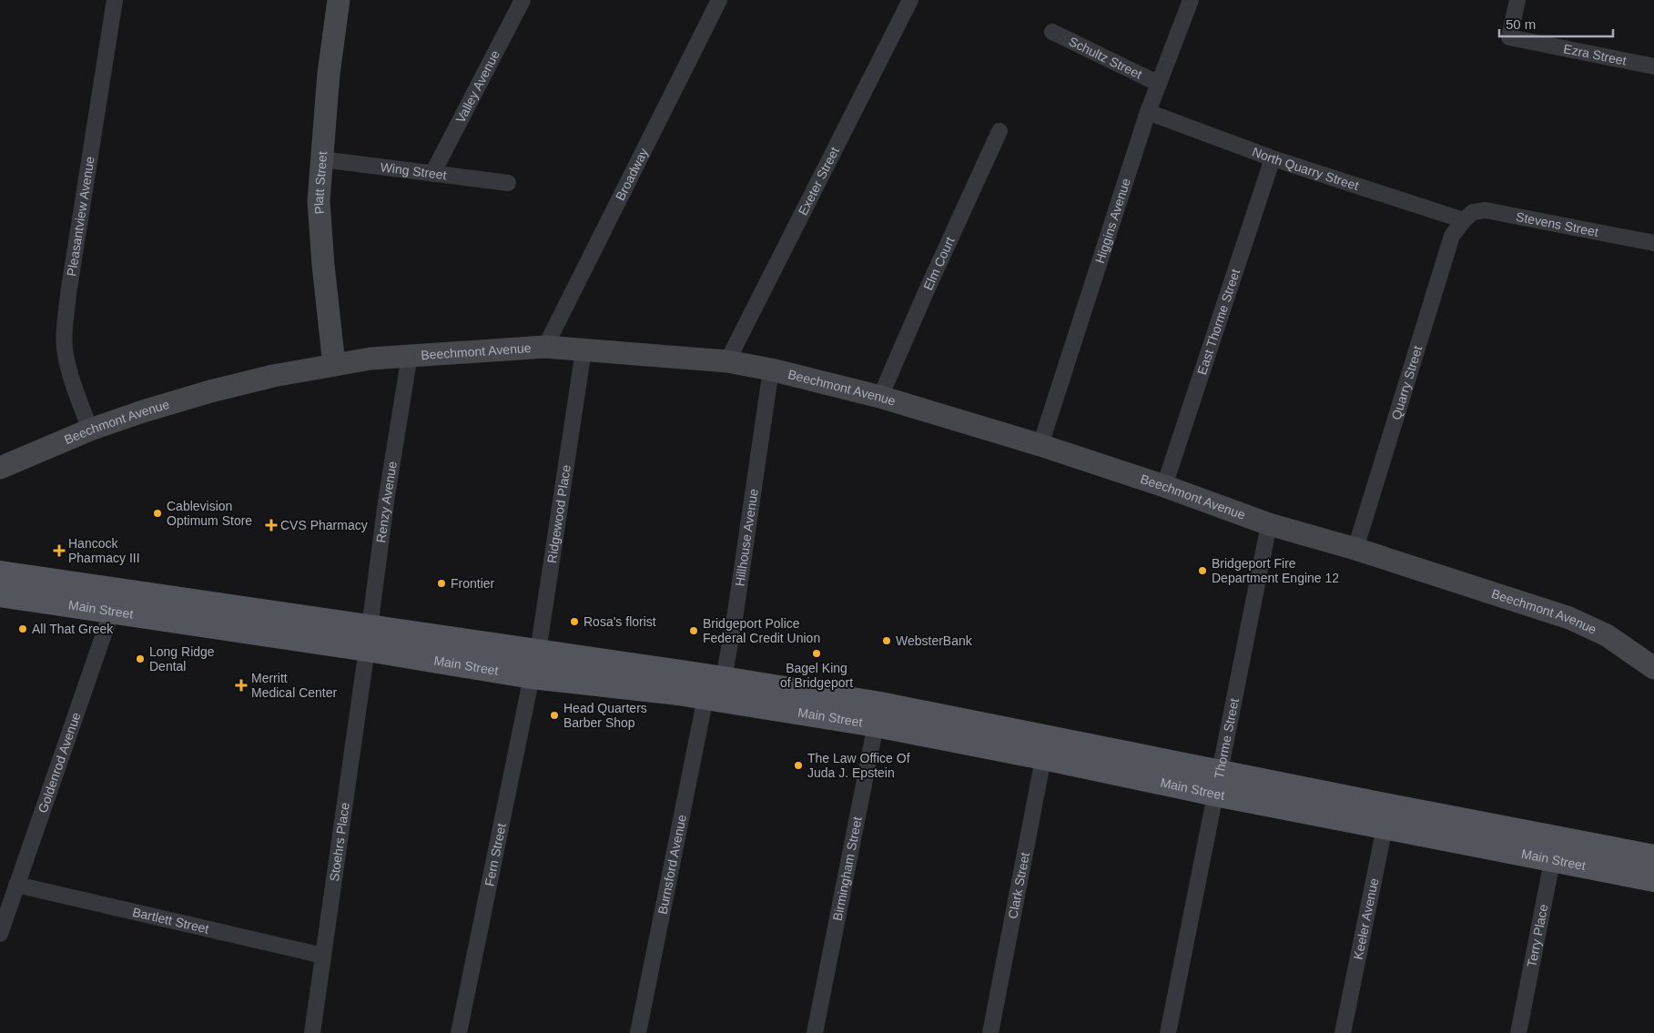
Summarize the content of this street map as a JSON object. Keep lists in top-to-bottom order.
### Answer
{
  "streets": {
    "main road": ["Main Street"],
    "street": [
      "Ezra Street",
      "Schultz Street",
      "Valley Avenue",
      "North Quarry Street",
      "Wing Street",
      "Broadway",
      "Exeter Street",
      "Platt Street",
      "Pleasantview Avenue",
      "Higgins Avenue",
      "Stevens Street",
      "Elm Court",
      "East Thorme Street",
      "Beechmont Avenue",
      "Quarry Street",
      "Renzy Avenue",
      "Ridgewood Place",
      "Hillhouse Avenue",
      "Thorme Street",
      "Goldenrod Avenue",
      "Stoehrs Place",
      "Fern Street",
      "Burnsford Avenue",
      "Birmingham Street",
      "Clark Street",
      "Bartlett Street",
      "Keeler Avenue",
      "Terry Place"
    ]
  },
  "crossings": [
    ["Schultz Street", "Higgins Avenue"],
    ["Valley Avenue", "Wing Street"],
    ["North Quarry Street", "Higgins Avenue"],
    ["North Quarry Street", "Stevens Street"],
    ["North Quarry Street", "East Thorme Street"],
    ["North Quarry Street", "Quarry Street"],
    ["Wing Street", "Platt Street"],
    ["Broadway", "Beechmont Avenue"],
    ["Exeter Street", "Beechmont Avenue"],
    ["Platt Street", "Beechmont Avenue"],
    ["Pleasantview Avenue", "Beechmont Avenue"],
    ["Higgins Avenue", "Beechmont Avenue"],
    ["Stevens Street", "Quarry Street"],
    ["Elm Court", "Beechmont Avenue"],
    ["East Thorme Street", "Beechmont Avenue"],
    ["Beechmont Avenue", "Quarry Street"],
    ["Beechmont Avenue", "Renzy Avenue"],
    ["Beechmont Avenue", "Ridgewood Place"],
    ["Beechmont Avenue", "Hillhouse Avenue"],
    ["Beechmont Avenue", "Thorme Street"],
    ["Renzy Avenue", "Main Street"],
    ["Renzy Avenue", "Stoehrs Place"],
    ["Ridgewood Place", "Main Street"],
    ["Ridgewood Place", "Fern Street"],
    ["Hillhouse Avenue", "Main Street"],
    ["Main Street", "Thorme Street"],
    ["Main Street", "Goldenrod Avenue"],
    ["Main Street", "Stoehrs Place"],
    ["Main Street", "Fern Street"],
    ["Main Street", "Burnsford Avenue"],
    ["Main Street", "Birmingham Street"],
    ["Main Street", "Clark Street"],
    ["Main Street", "Keeler Avenue"],
    ["Main Street", "Terry Place"],
    ["Goldenrod Avenue", "Bartlett Street"],
    ["Stoehrs Place", "Bartlett Street"]
  ],
  "places": {
    "other": [
      "Cablevision Optimum Store",
      "Bridgeport Fire Department Engine 12",
      "Frontier",
      "Rosa's florist",
      "All That Greek",
      "Bridgeport Police Federal Credit Union",
      "WebsterBank",
      "Bagel King of Bridgeport",
      "Long Ridge Dental",
      "Head Quarters Barber Shop",
      "The Law Office Of Juda J. Epstein"
    ],
    "health": ["CVS Pharmacy", "Hancock Pharmacy III", "Merritt Medical Center"]
  },
  "scale_bar": "50 m"
}
